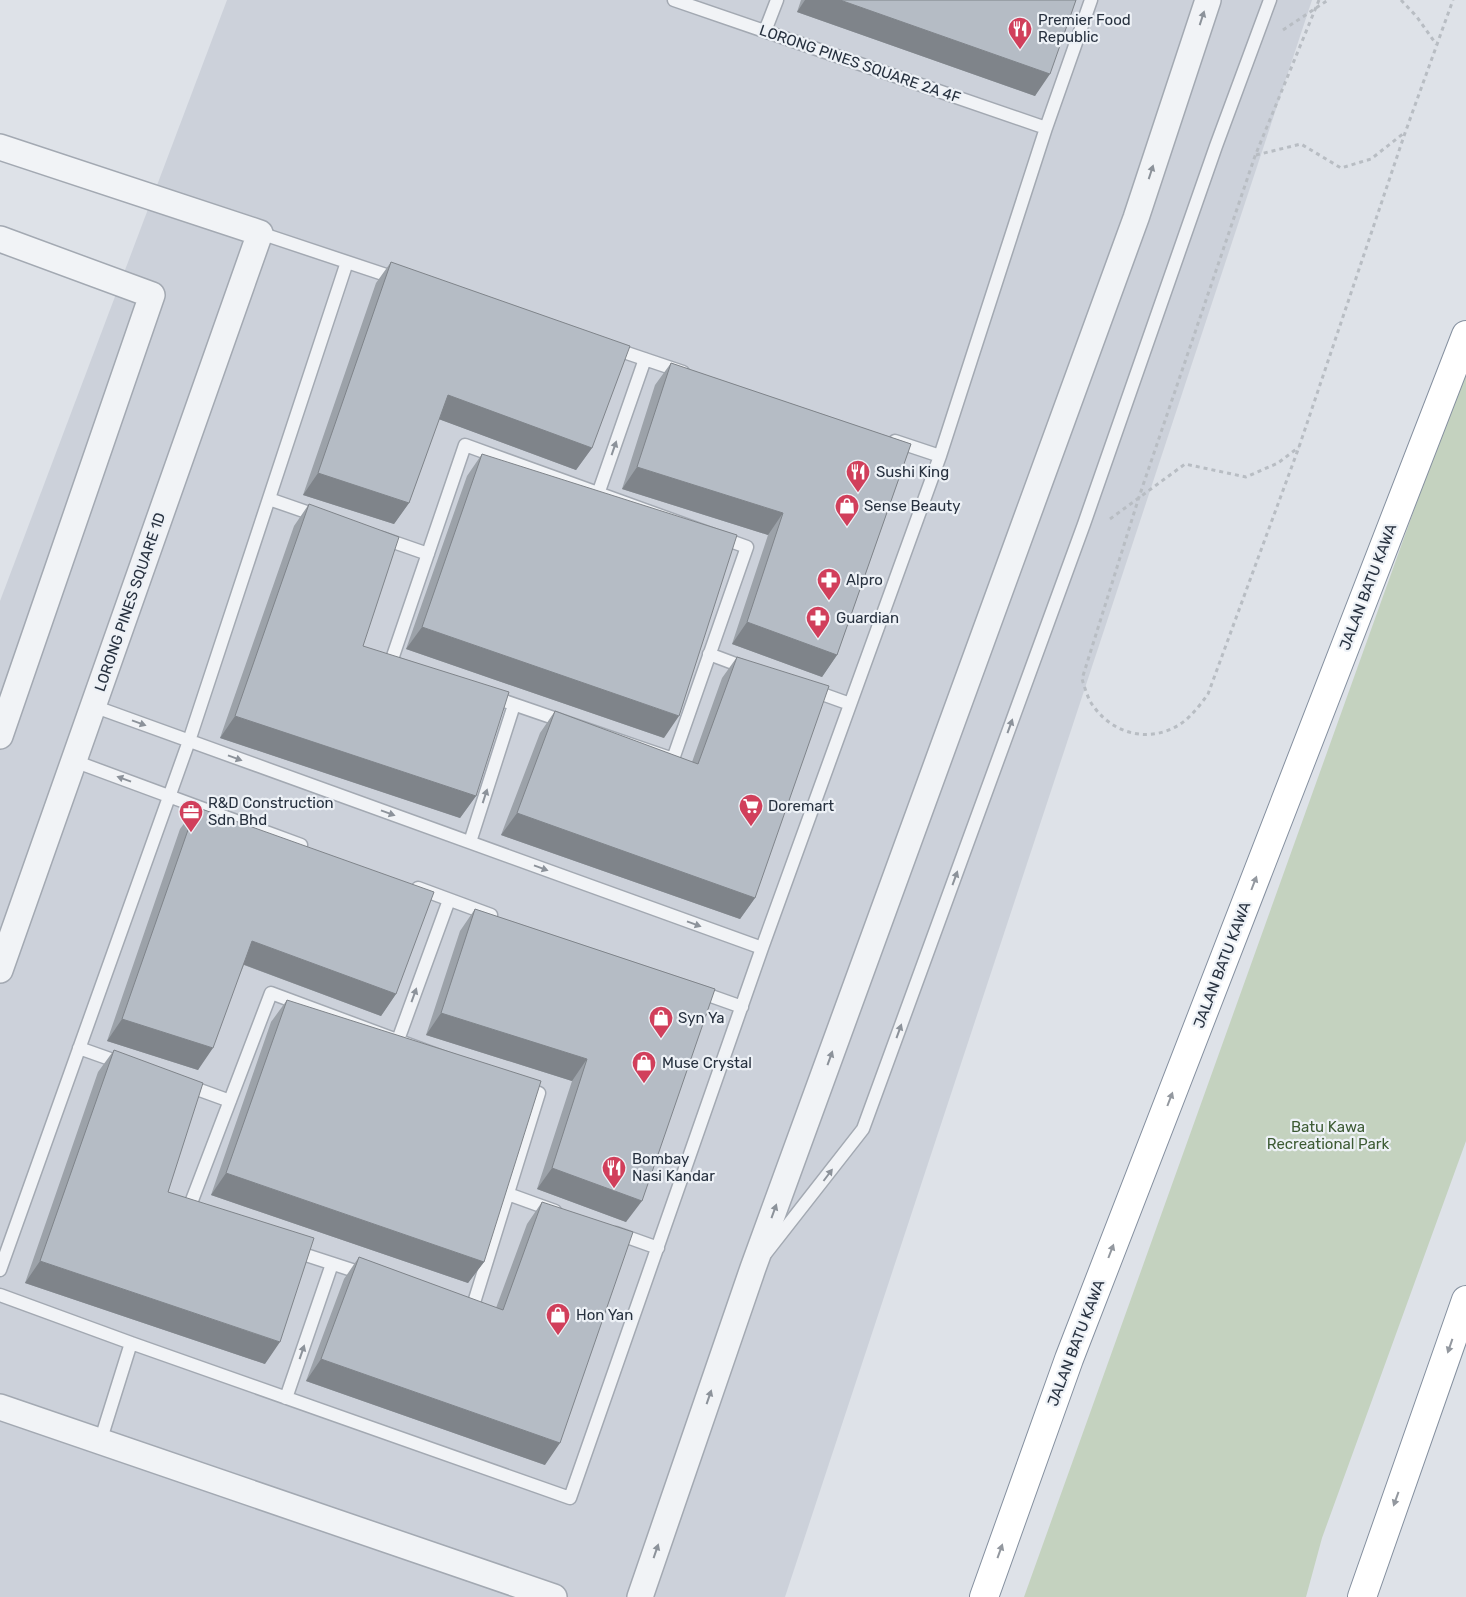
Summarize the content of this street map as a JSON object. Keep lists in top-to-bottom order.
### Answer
{
  "streets": {
    "highway": ["JALAN BATU KAWA"],
    "street": ["LORONG PINES SQUARE 1D"],
    "lane": ["LORONG PINES SQUARE 2A 4F"]
  },
  "one_way": ["JALAN BATU KAWA"],
  "parks": ["Batu Kawa Recreational Park"],
  "places": {
    "restaurant": ["Premier Food Republic", "Sushi King", "Bombay Nasi Kandar"],
    "shop": [
      "Sense Beauty",
      "Syn Ya",
      "Muse Crystal",
      "Hon Yan"
    ],
    "pharmacy": ["Alpro", "Guardian"],
    "supermarket": ["Doremart"],
    "office": ["R&D Construction Sdn Bhd"]
  }
}
